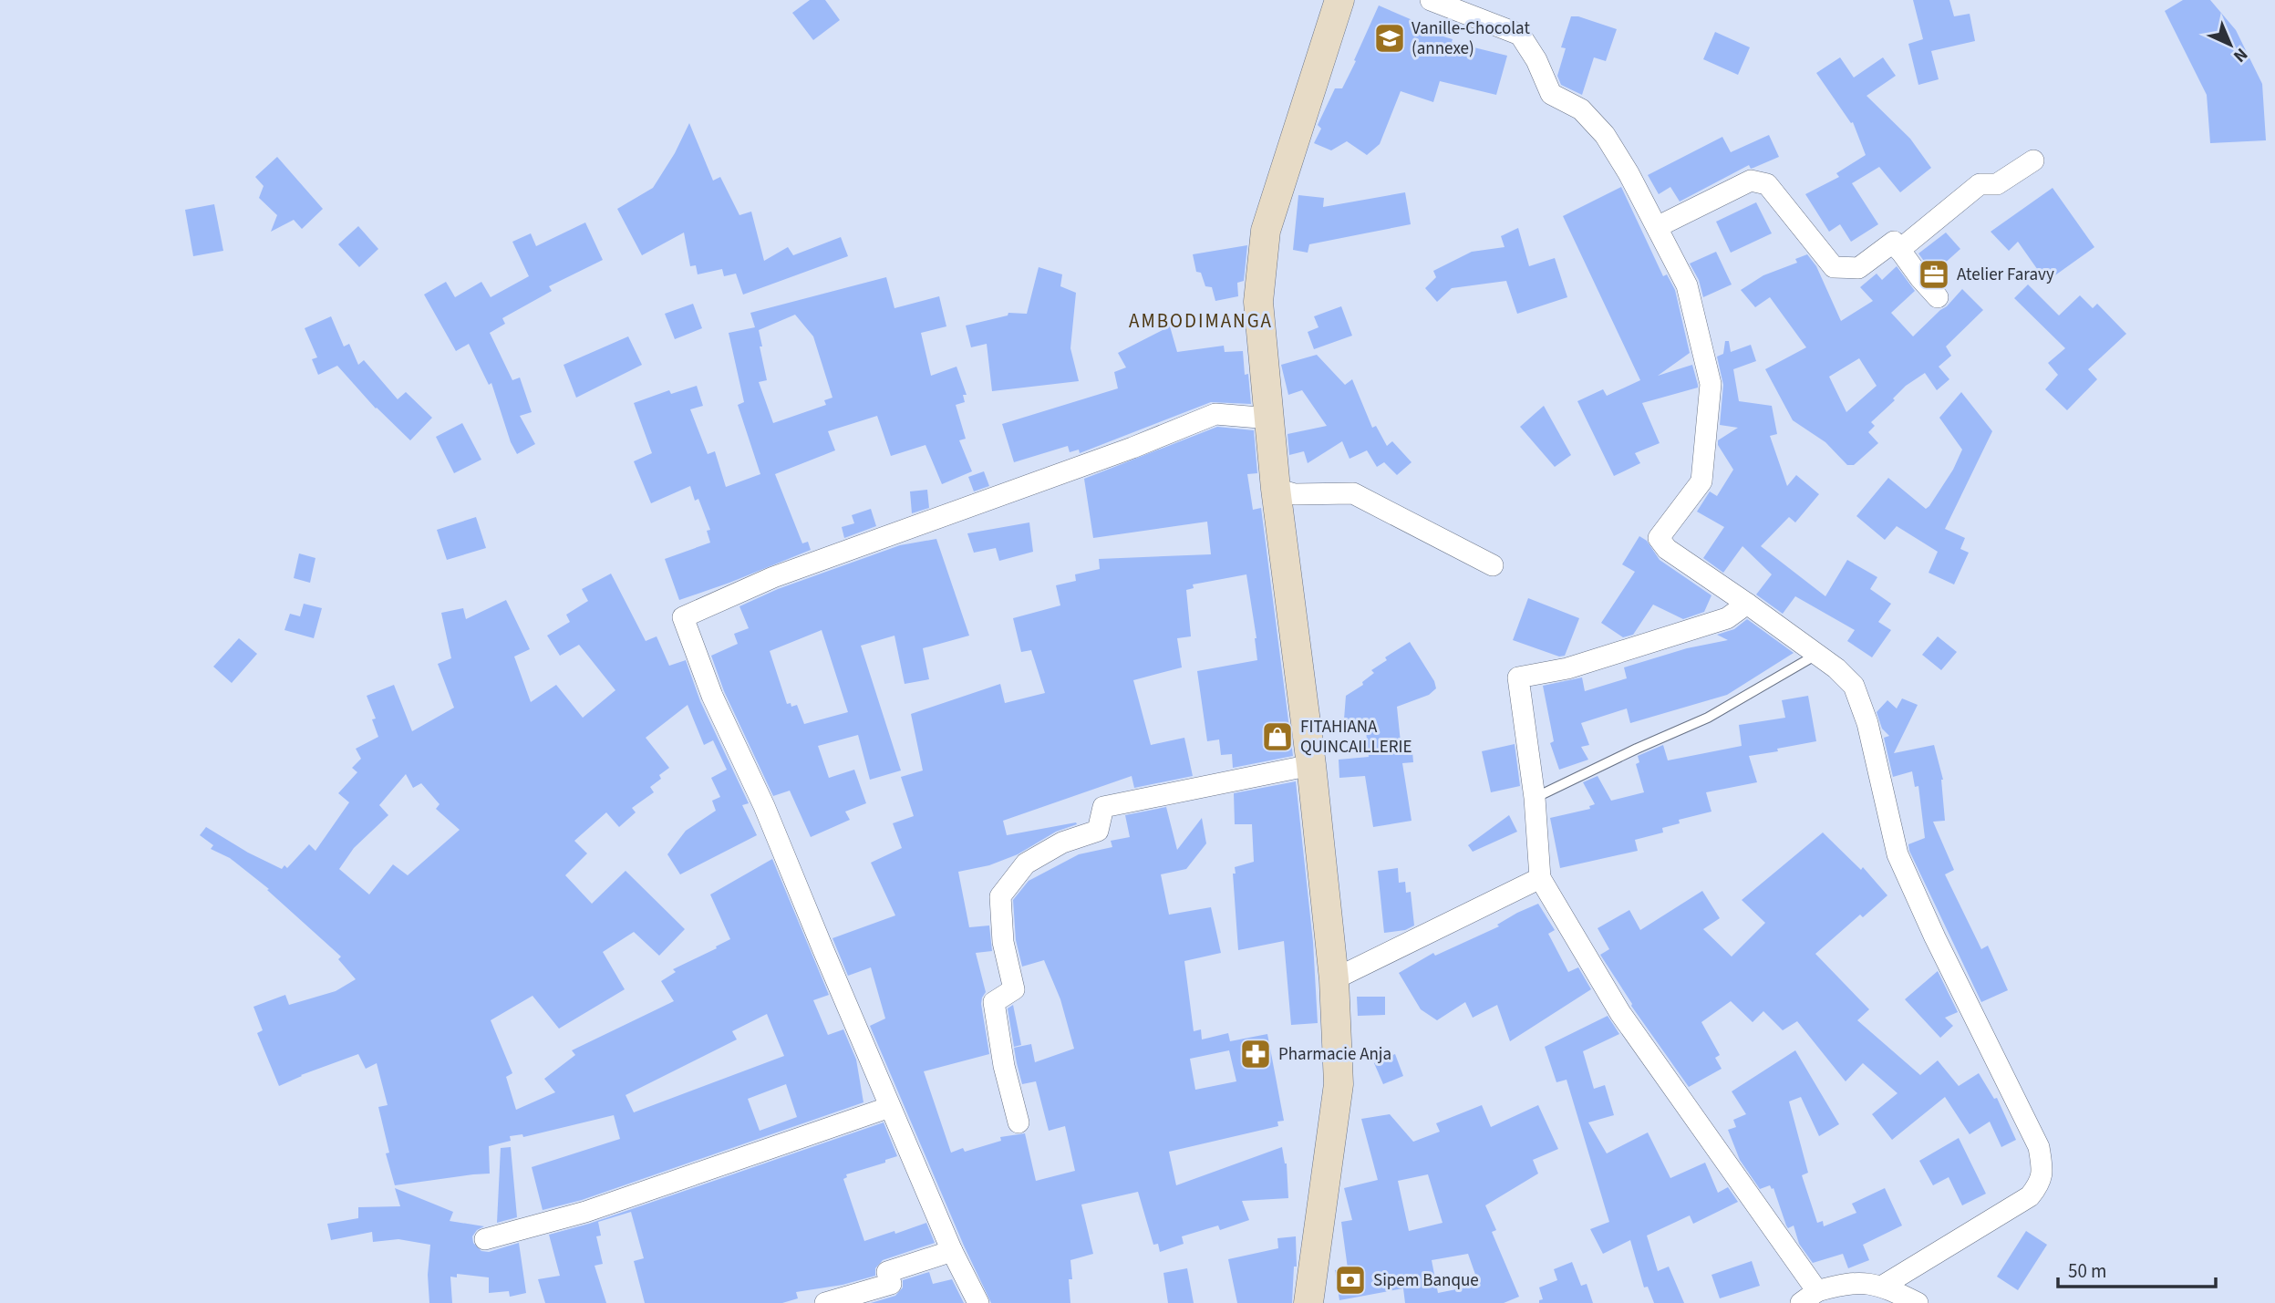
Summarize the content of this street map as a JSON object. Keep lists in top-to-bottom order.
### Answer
{
  "districts": ["AMBODIMANGA"],
  "places": {
    "school or university": ["Vanille-Chocolat (annexe)"],
    "office": ["Atelier Faravy"],
    "shop": ["FITAHIANA QUINCAILLERIE"],
    "pharmacy": ["Pharmacie Anja"],
    "bank": ["Sipem Banque"]
  },
  "scale_bar": "50 m",
  "north": "bottom right"
}
